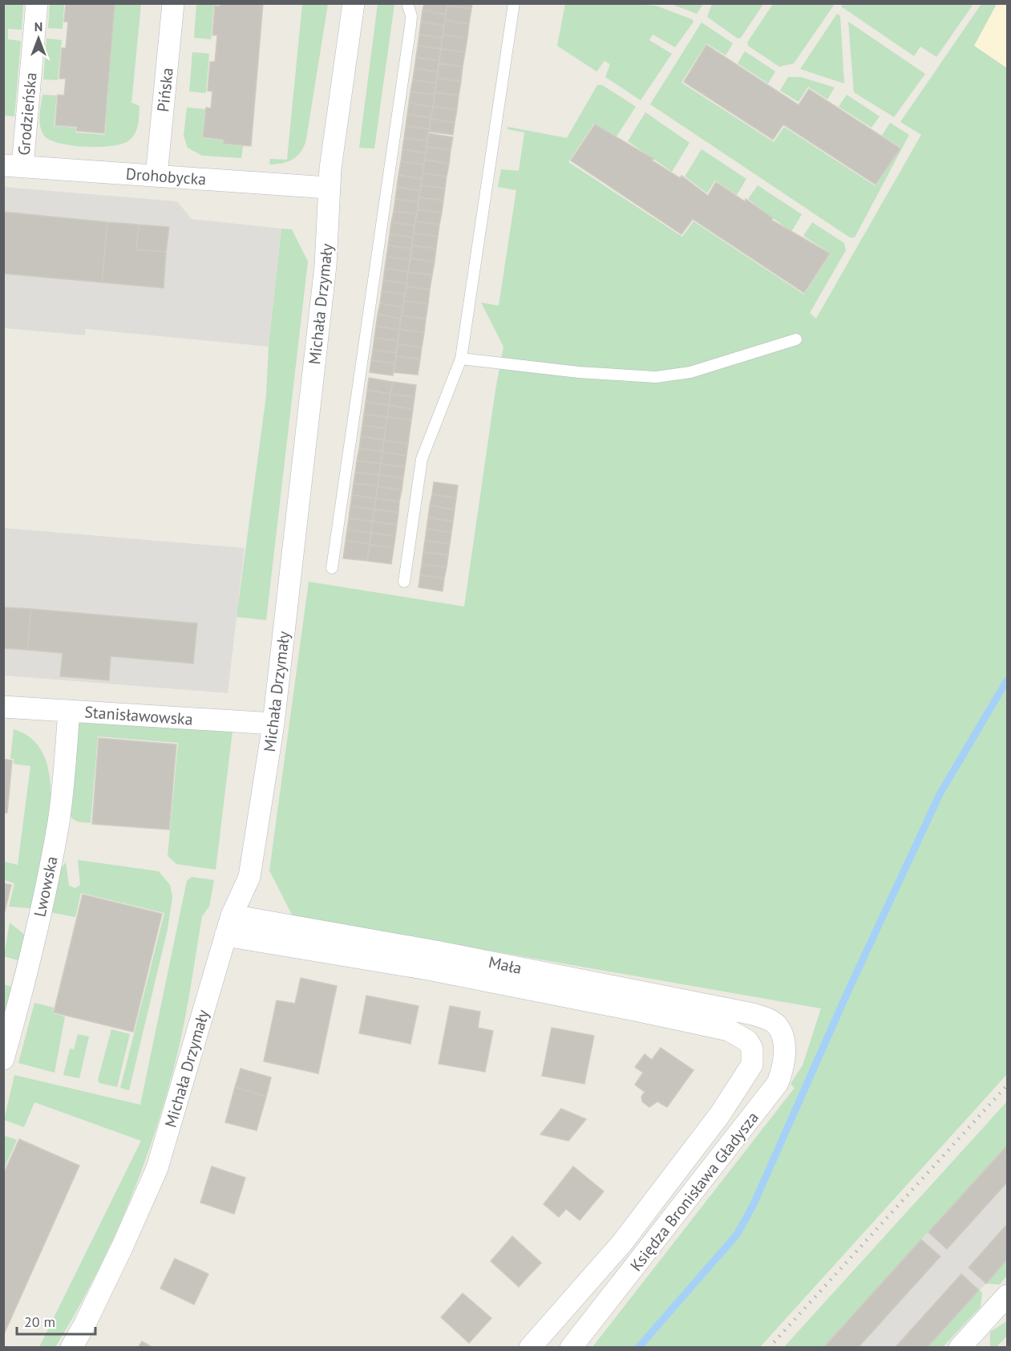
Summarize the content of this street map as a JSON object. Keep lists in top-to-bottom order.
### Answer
{
  "streets": {
    "street": [
      "Pińska",
      "Grodzieńska",
      "Drohobycka",
      "Michała Drzymały",
      "Stanisławowska",
      "Lwowska",
      "Mała",
      "Księdza Bronisława Gładysza"
    ]
  },
  "crossings": [
    ["Pińska", "Drohobycka"],
    ["Grodzieńska", "Drohobycka"],
    ["Drohobycka", "Michała Drzymały"],
    ["Michała Drzymały", "Stanisławowska"],
    ["Michała Drzymały", "Mała"],
    ["Stanisławowska", "Lwowska"],
    ["Mała", "Księdza Bronisława Gładysza"]
  ],
  "scale_bar": "20 m",
  "north": "top"
}
